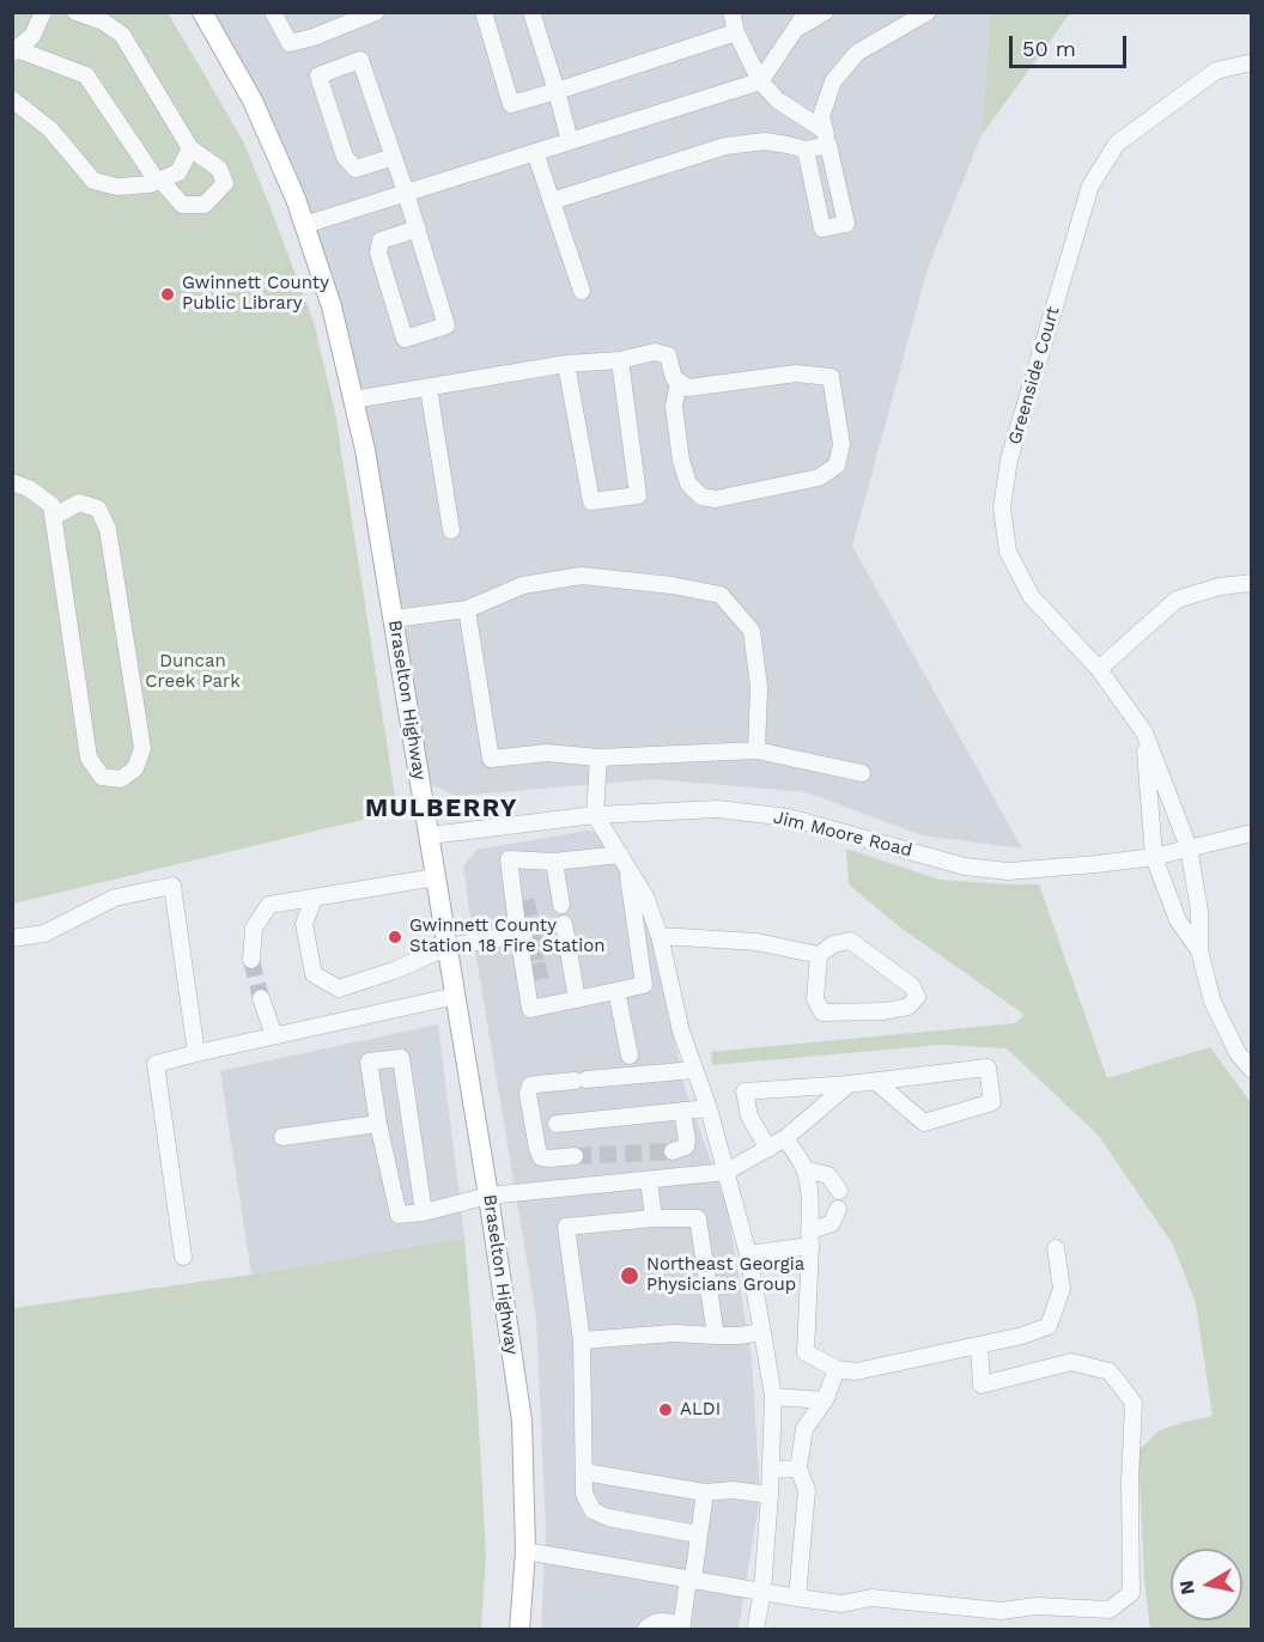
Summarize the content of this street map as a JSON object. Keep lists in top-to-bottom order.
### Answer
{
  "streets": {
    "main road": ["Braselton Highway"],
    "street": ["Greenside Court", "Jim Moore Road"]
  },
  "crossings": [
    ["Greenside Court", "Jim Moore Road"],
    ["Braselton Highway", "Jim Moore Road"]
  ],
  "districts": ["MULBERRY"],
  "parks": ["Duncan Creek Park"],
  "places": [
    "Gwinnett County Public Library",
    "Gwinnett County Station 18 Fire Station",
    "Northeast Georgia Physicians Group",
    "ALDI"
  ],
  "scale_bar": "50 m",
  "north": "left"
}
